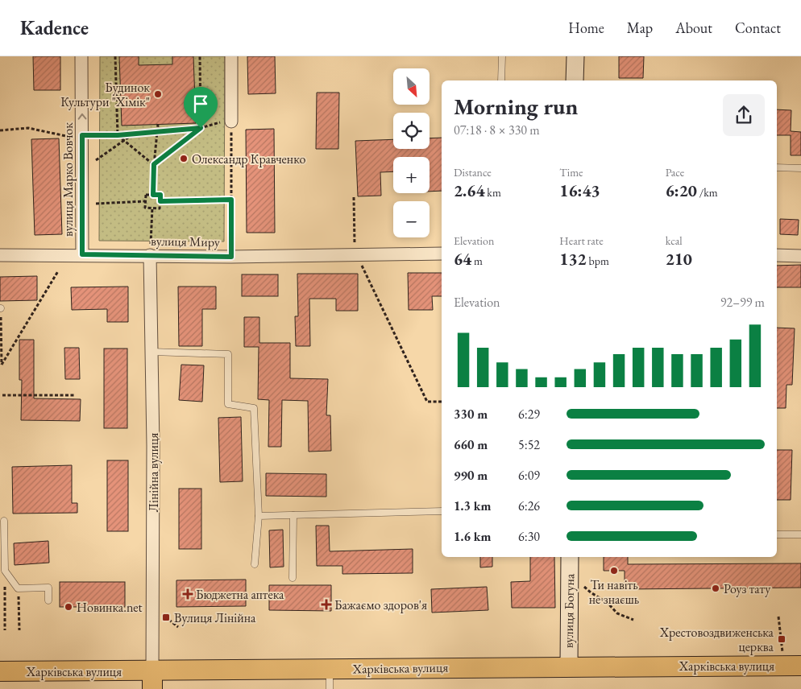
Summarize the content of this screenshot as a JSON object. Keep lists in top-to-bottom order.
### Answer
{
  "streets": {
    "main road": ["вулиця Богуна", "Харківська вулиця"],
    "street": ["вулиця Марко Вовчок", "вулиця Миру", "Лінійна вулиця"]
  },
  "crossings": [
    ["вулиця Марко Вовчок", "вулиця Миру"],
    ["вулиця Миру", "Лінійна вулиця"],
    ["Лінійна вулиця", "Харківська вулиця"],
    ["вулиця Богуна", "Харківська вулиця"]
  ],
  "one_way": ["вулиця Марко Вовчок"],
  "places": {
    "other": [
      "Будинок Культури \"Хімік\"",
      "Олександр Кравченко",
      "Ти навіть не знаєшь",
      "Роуз тату",
      "Новинка.net"
    ],
    "health": ["Бюджетна аптека", "Бажаємо здоров'я"],
    "transit": ["Вулиця Лінійна", "Хрестовоздвиженська церква"]
  },
  "north": "bottom right",
  "page": {
    "header": "Kadence",
    "nav": [
      "Home",
      "Map",
      "About",
      "Contact"
    ],
    "map_buttons": ["+", "−"],
    "heading": ["Morning run", "07:18 · 8 × 330 m"],
    "stats": [
      ["Distance", "2.64 km"],
      ["Time", "16:43"],
      ["Pace", "6:20 /km"],
      ["Elevation", "64 m"],
      ["Heart rate", "132 bpm"],
      ["kcal", "210"]
    ],
    "chart": ["Elevation", "92–99 m"],
    "list": [
      {
        "name": "330 m",
        "note": "6:29"
      },
      {
        "name": "660 m",
        "note": "5:52"
      },
      {
        "name": "990 m",
        "note": "6:09"
      },
      {
        "name": "1.3 km",
        "note": "6:26"
      },
      {
        "name": "1.6 km",
        "note": "6:30"
      }
    ]
  }
}
